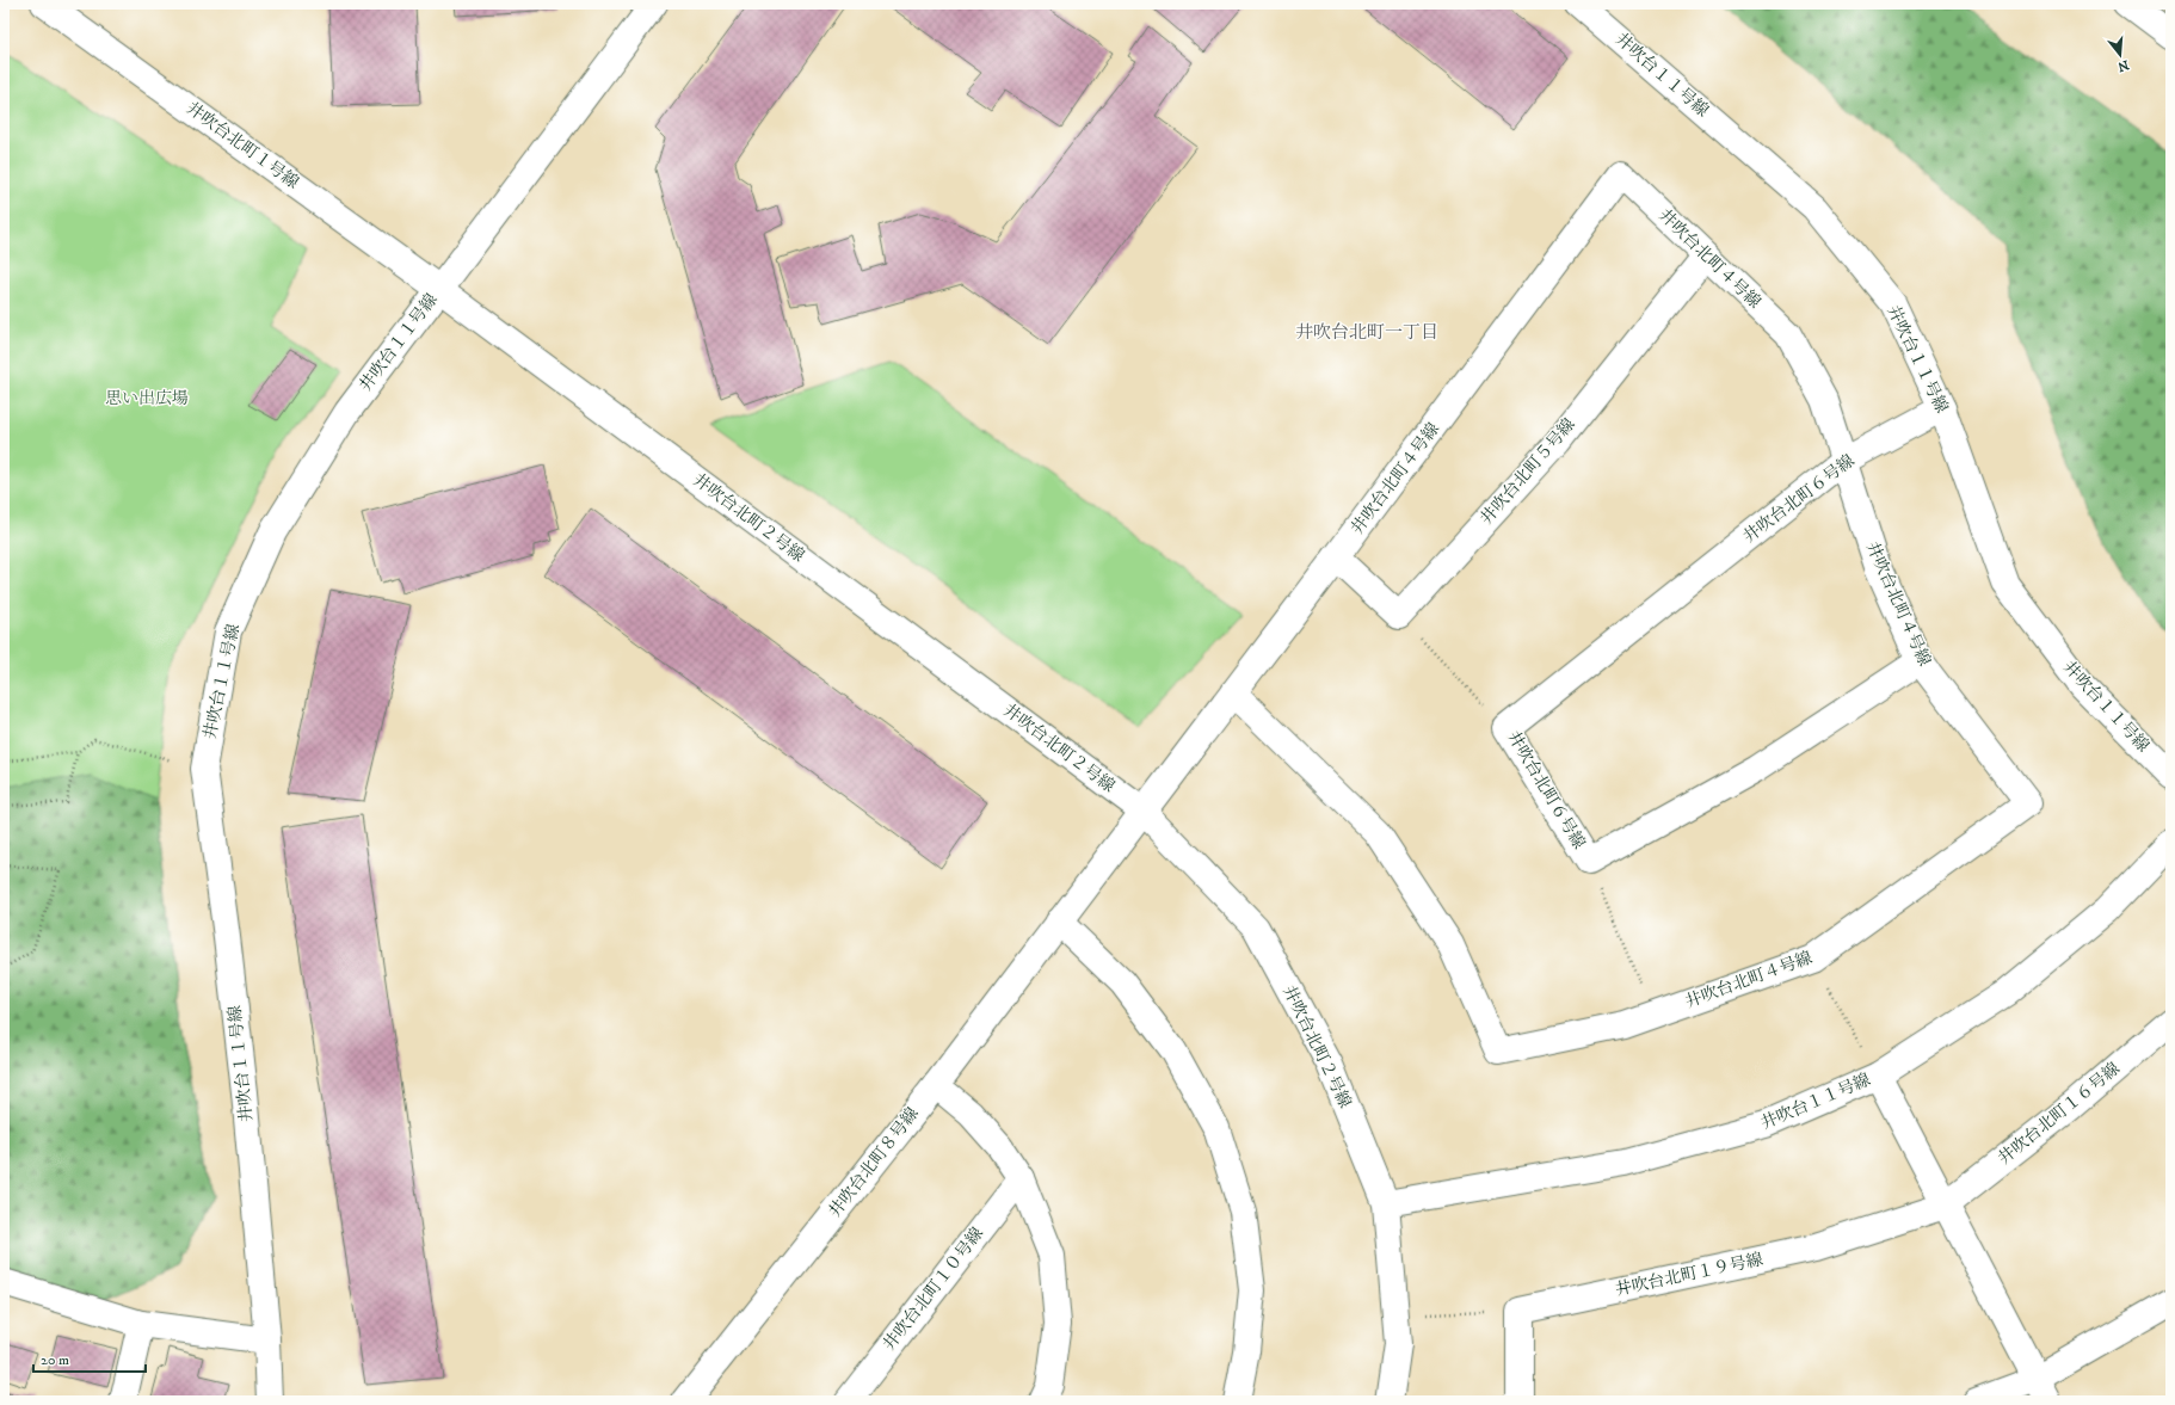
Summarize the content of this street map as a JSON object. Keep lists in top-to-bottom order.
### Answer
{
  "streets": {
    "street": [
      "井吹台１１号線",
      "井吹台北町１号線",
      "井吹台北町４号線",
      "井吹台北町５号線",
      "井吹台北町６号線",
      "井吹台北町２号線",
      "井吹台北町１６号線",
      "井吹台北町８号線",
      "井吹台北町１９号線",
      "井吹台北町１０号線"
    ]
  },
  "crossings": [
    ["井吹台１１号線", "井吹台北町１号線"],
    ["井吹台１１号線", "井吹台北町６号線"],
    ["井吹台１１号線", "井吹台北町２号線"],
    ["井吹台北町１号線", "井吹台北町２号線"],
    ["井吹台北町４号線", "井吹台北町５号線"],
    ["井吹台北町４号線", "井吹台北町６号線"],
    ["井吹台北町４号線", "井吹台北町２号線"],
    ["井吹台北町４号線", "井吹台北町８号線"],
    ["井吹台北町２号線", "井吹台北町８号線"],
    ["井吹台北町１６号線", "井吹台北町１９号線"]
  ],
  "districts": ["井吹台北町一丁目"],
  "parks": ["思い出広場"],
  "scale_bar": "20 m",
  "north": "bottom"
}
